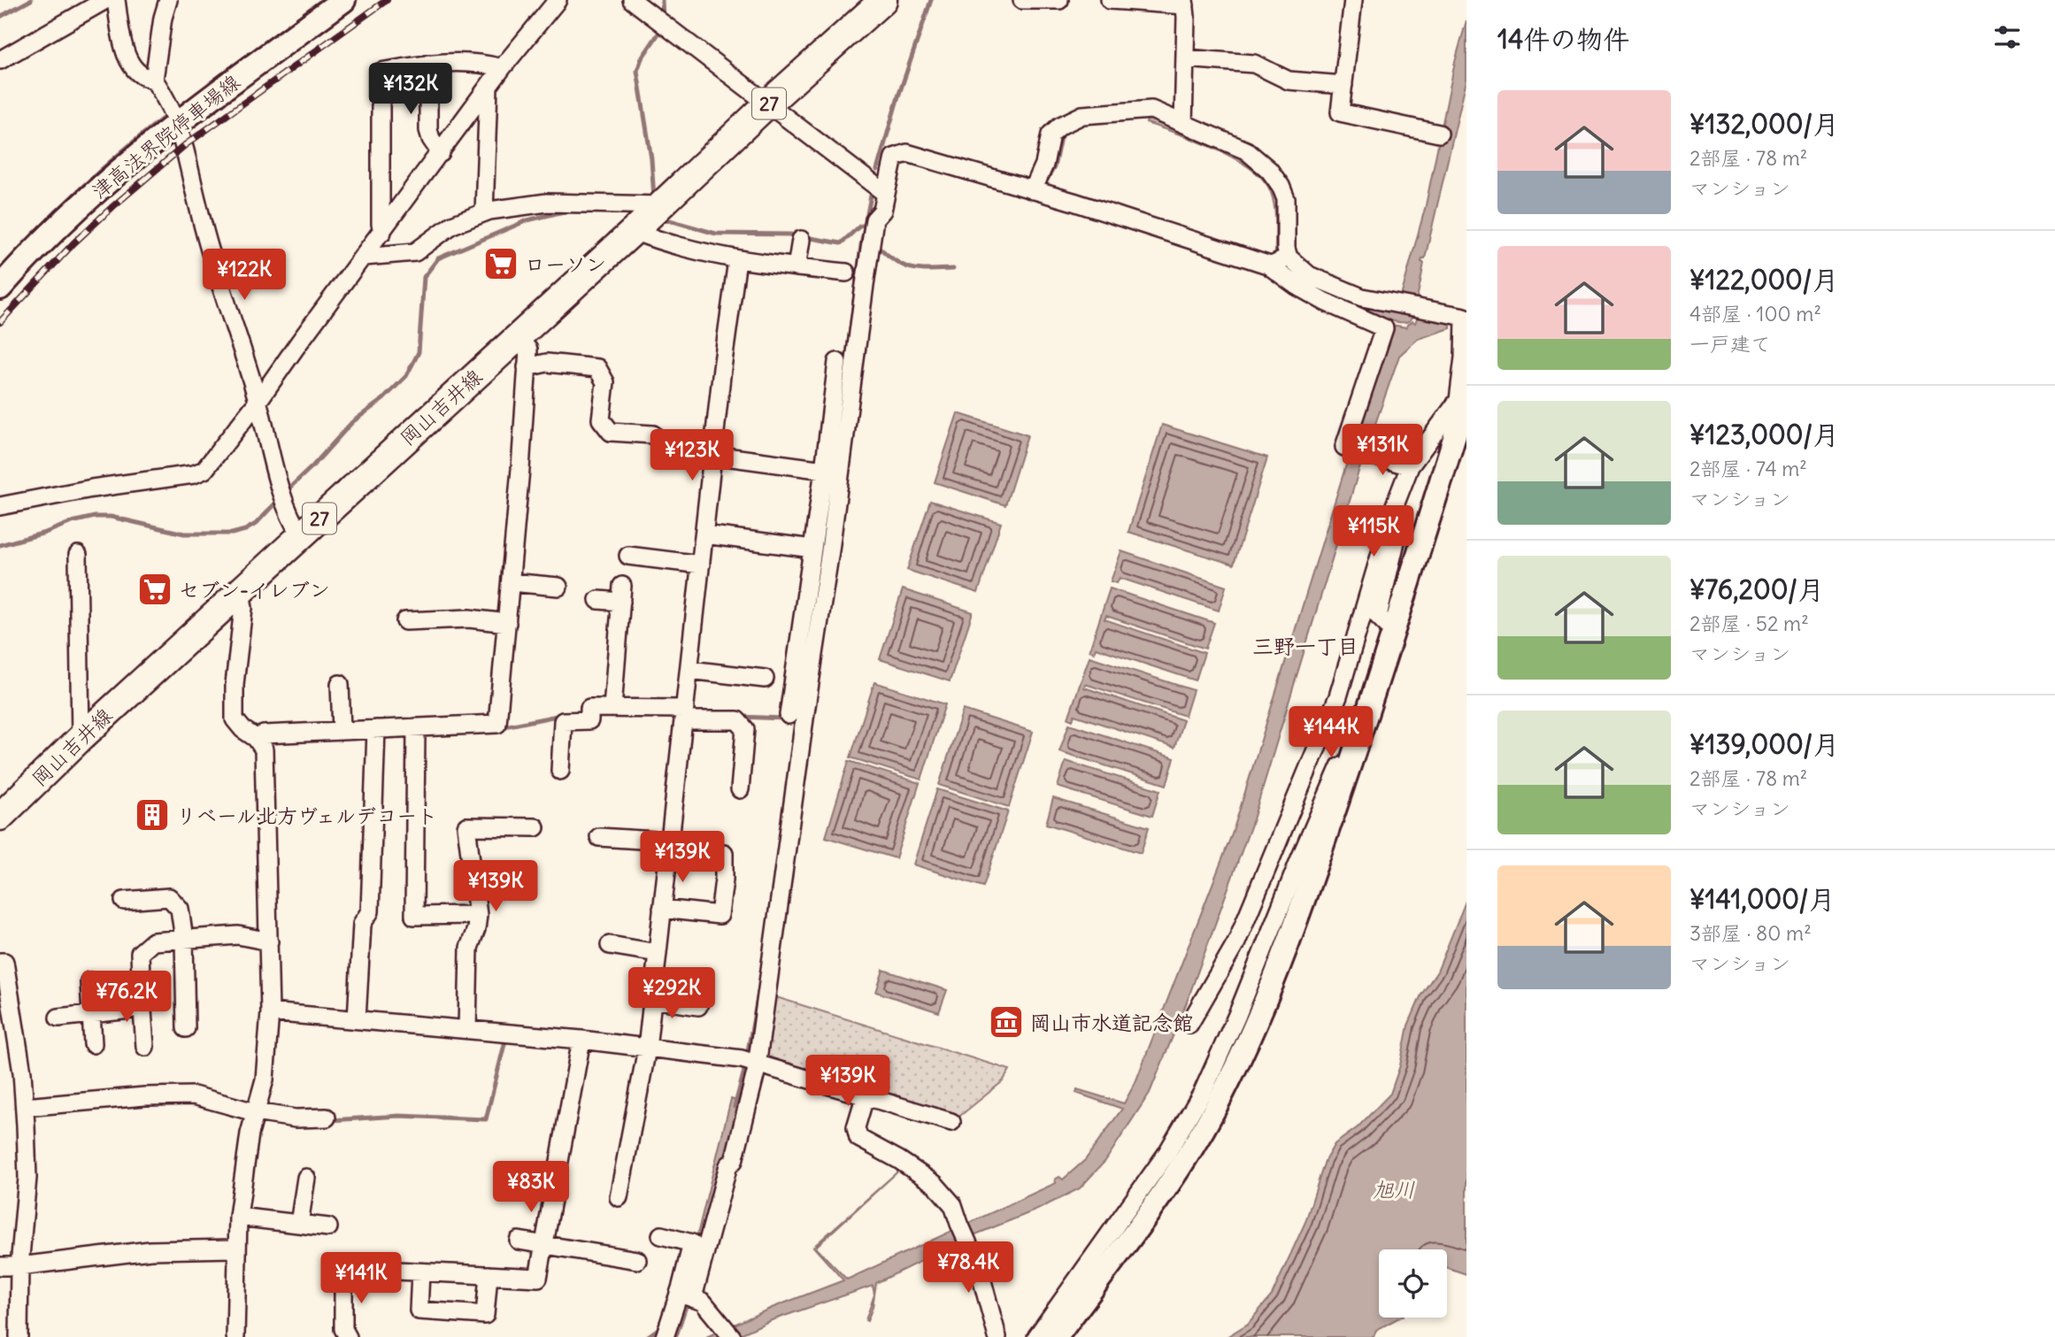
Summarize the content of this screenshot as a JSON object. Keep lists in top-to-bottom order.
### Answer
{
  "streets": {
    "main road": ["27", "津高法界院停車場線", "岡山吉井線"]
  },
  "districts": ["三野一丁目"],
  "water": ["旭川"],
  "places": {
    "supermarket": ["ローソン", "セブン-イレブン"],
    "building": ["リベール北方ヴェルデコート"],
    "museum": ["岡山市水道記念館"]
  },
  "page": {
    "heading": "14件の物件",
    "price": [
      "¥132K",
      "¥122K",
      "¥131K",
      "¥123K",
      "¥115K",
      "¥144K",
      "¥139K",
      "¥139K",
      "¥292K",
      "¥76.2K",
      "¥139K",
      "¥83K",
      "¥78.4K",
      "¥141K"
    ],
    "list": [
      {
        "name": "¥132,000/月",
        "note": "2部屋 · 78 m² · マンション"
      },
      {
        "name": "¥122,000/月",
        "note": "4部屋 · 100 m² · 一戸建て"
      },
      {
        "name": "¥123,000/月",
        "note": "2部屋 · 74 m² · マンション"
      },
      {
        "name": "¥76,200/月",
        "note": "2部屋 · 52 m² · マンション"
      },
      {
        "name": "¥139,000/月",
        "note": "2部屋 · 78 m² · マンション"
      },
      {
        "name": "¥141,000/月",
        "note": "3部屋 · 80 m² · マンション"
      }
    ]
  }
}
